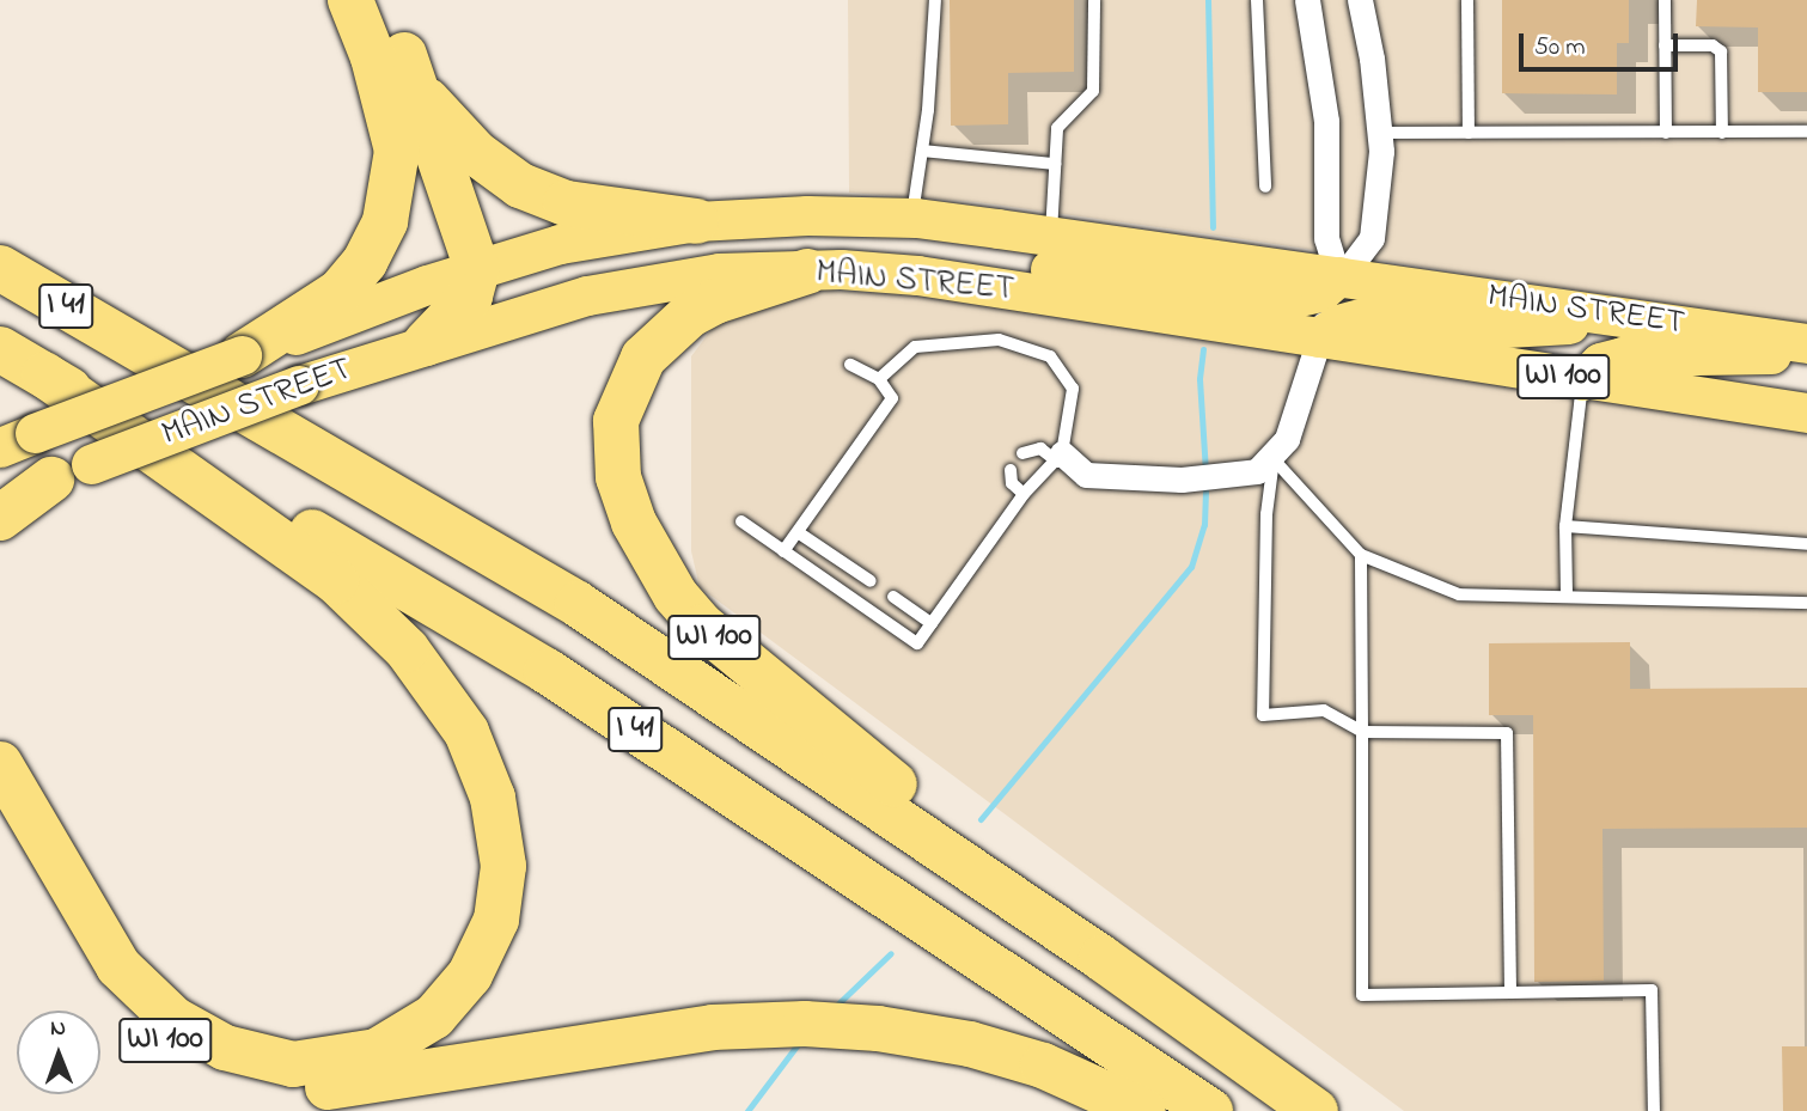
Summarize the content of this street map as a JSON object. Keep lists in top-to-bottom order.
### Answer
{
  "streets": {
    "highway": ["I 41", "WI 100"],
    "main road": ["MAIN STREET"]
  },
  "crossings": [
    ["MAIN STREET", "WI 100"],
    ["I 41", "WI 100"]
  ],
  "scale_bar": "50 m",
  "north": "top"
}
